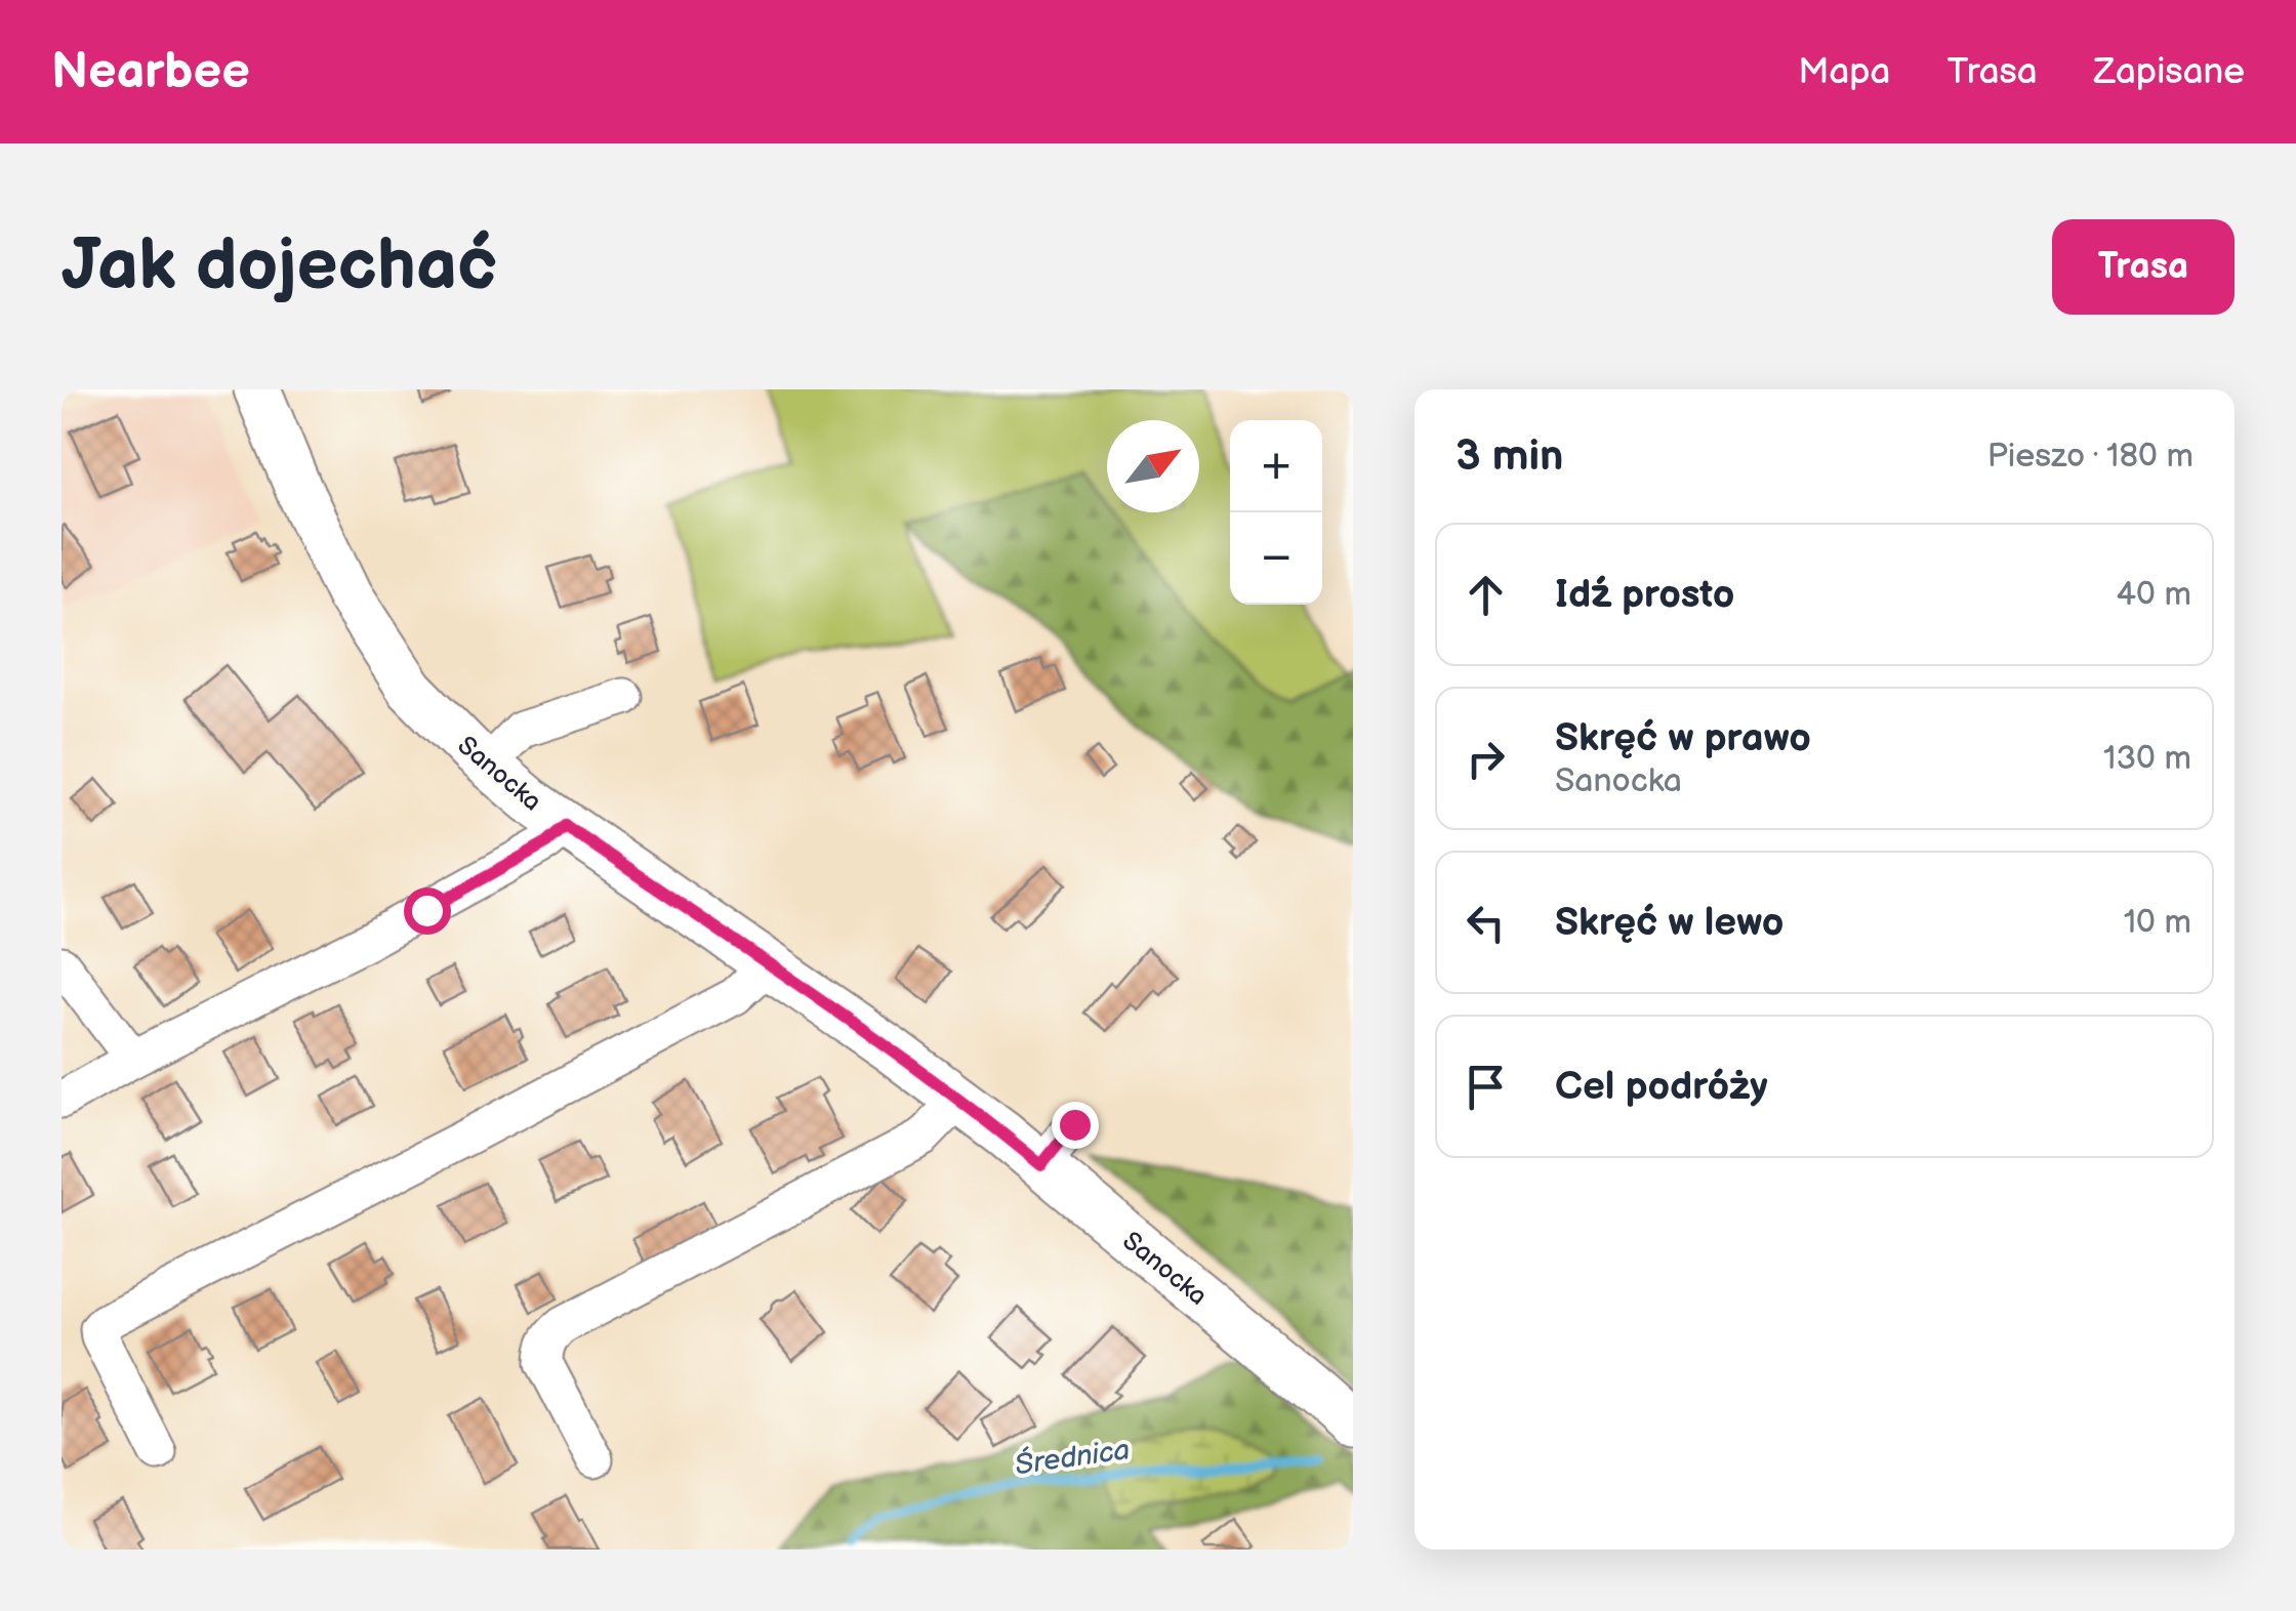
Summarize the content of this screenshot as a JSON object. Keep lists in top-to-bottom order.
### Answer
{
  "streets": {
    "main road": ["Sanocka"]
  },
  "water": ["Średnica"],
  "north": "top right",
  "page": {
    "header": "Nearbee",
    "nav": ["Mapa", "Trasa", "Zapisane"],
    "buttons": "Trasa",
    "title": "Jak dojechać",
    "heading": ["3 min", "Pieszo · 180 m"],
    "map_buttons": ["+", "−"],
    "list": [
      ["Idź prosto", "40 m"],
      ["Skręć w prawo", "Sanocka", "130 m"],
      ["Skręć w lewo", "10 m"],
      "Cel podróży"
    ]
  }
}
